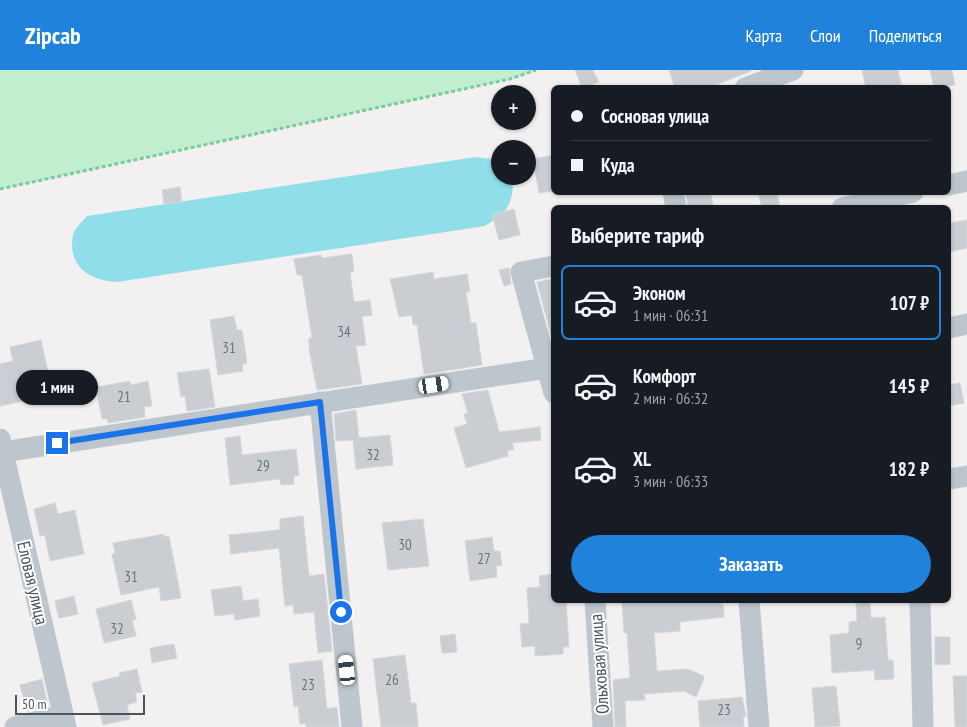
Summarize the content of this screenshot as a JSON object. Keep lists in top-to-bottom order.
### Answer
{
  "streets": {
    "street": ["Еловая улица", "Ольховая улица"]
  },
  "house_numbers": [
    "34",
    "31",
    "21",
    "32",
    "29",
    "30",
    "27",
    "31",
    "32",
    "9",
    "26",
    "23",
    "23"
  ],
  "scale_bar": "50 m",
  "page": {
    "header": "Zipcab",
    "nav": ["Карта", "Слои", "Поделиться"],
    "map_buttons": ["+", "−"],
    "banner": ["Сосновая улица", "Куда"],
    "heading": "Выберите тариф",
    "list": [
      {
        "name": "Эконом",
        "note": "1 мин · 06:31",
        "value": "107 ₽"
      },
      {
        "name": "Комфорт",
        "note": "2 мин · 06:32",
        "value": "145 ₽"
      },
      {
        "name": "XL",
        "note": "3 мин · 06:33",
        "value": "182 ₽"
      }
    ],
    "bubble": "1 мин",
    "buttons": "Заказать",
    "scale": "50 m"
  }
}
